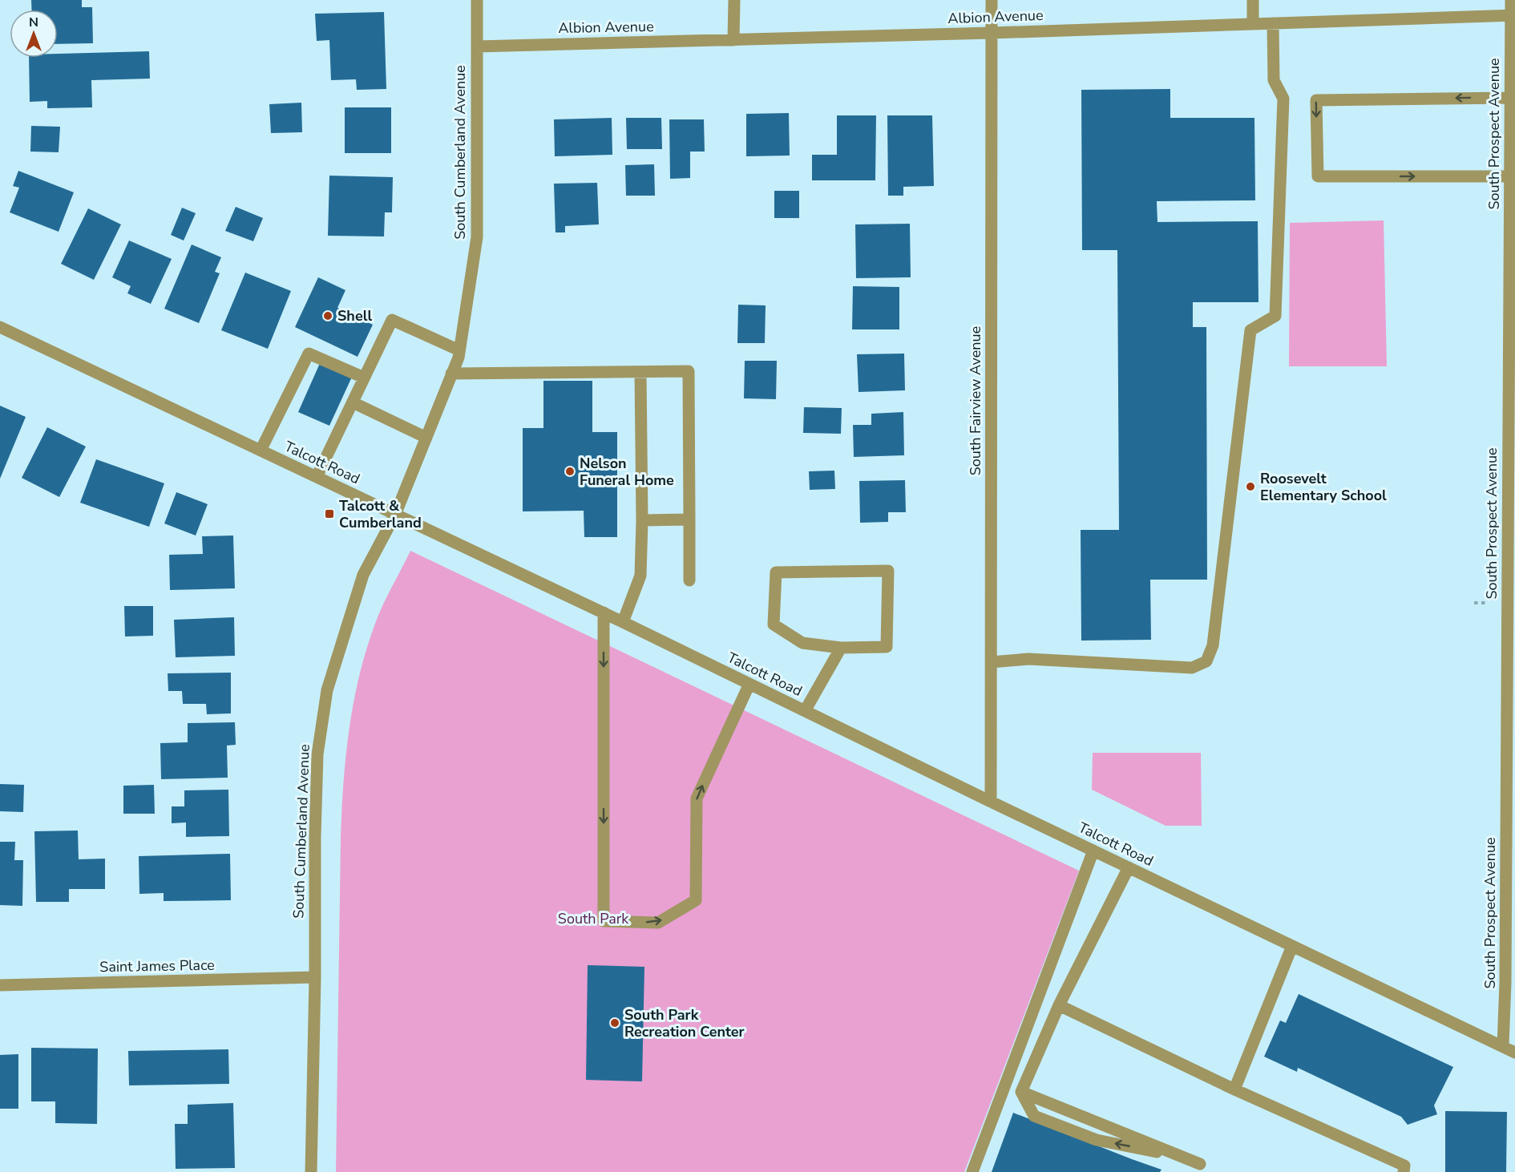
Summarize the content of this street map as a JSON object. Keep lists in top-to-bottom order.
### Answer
{
  "streets": {
    "street": [
      "Albion Avenue",
      "South Prospect Avenue",
      "South Cumberland Avenue",
      "South Fairview Avenue",
      "Talcott Road",
      "Saint James Place"
    ]
  },
  "crossings": [
    ["Albion Avenue", "South Prospect Avenue"],
    ["Albion Avenue", "South Cumberland Avenue"],
    ["Albion Avenue", "South Fairview Avenue"],
    ["South Prospect Avenue", "Talcott Road"],
    ["South Cumberland Avenue", "Talcott Road"],
    ["South Cumberland Avenue", "Saint James Place"],
    ["South Fairview Avenue", "Talcott Road"]
  ],
  "parks": ["South Park"],
  "places": {
    "other": [
      "Shell",
      "Nelson Funeral Home",
      "Roosevelt Elementary School",
      "South Park Recreation Center"
    ],
    "transit": ["Talcott & Cumberland"]
  },
  "north": "top"
}
